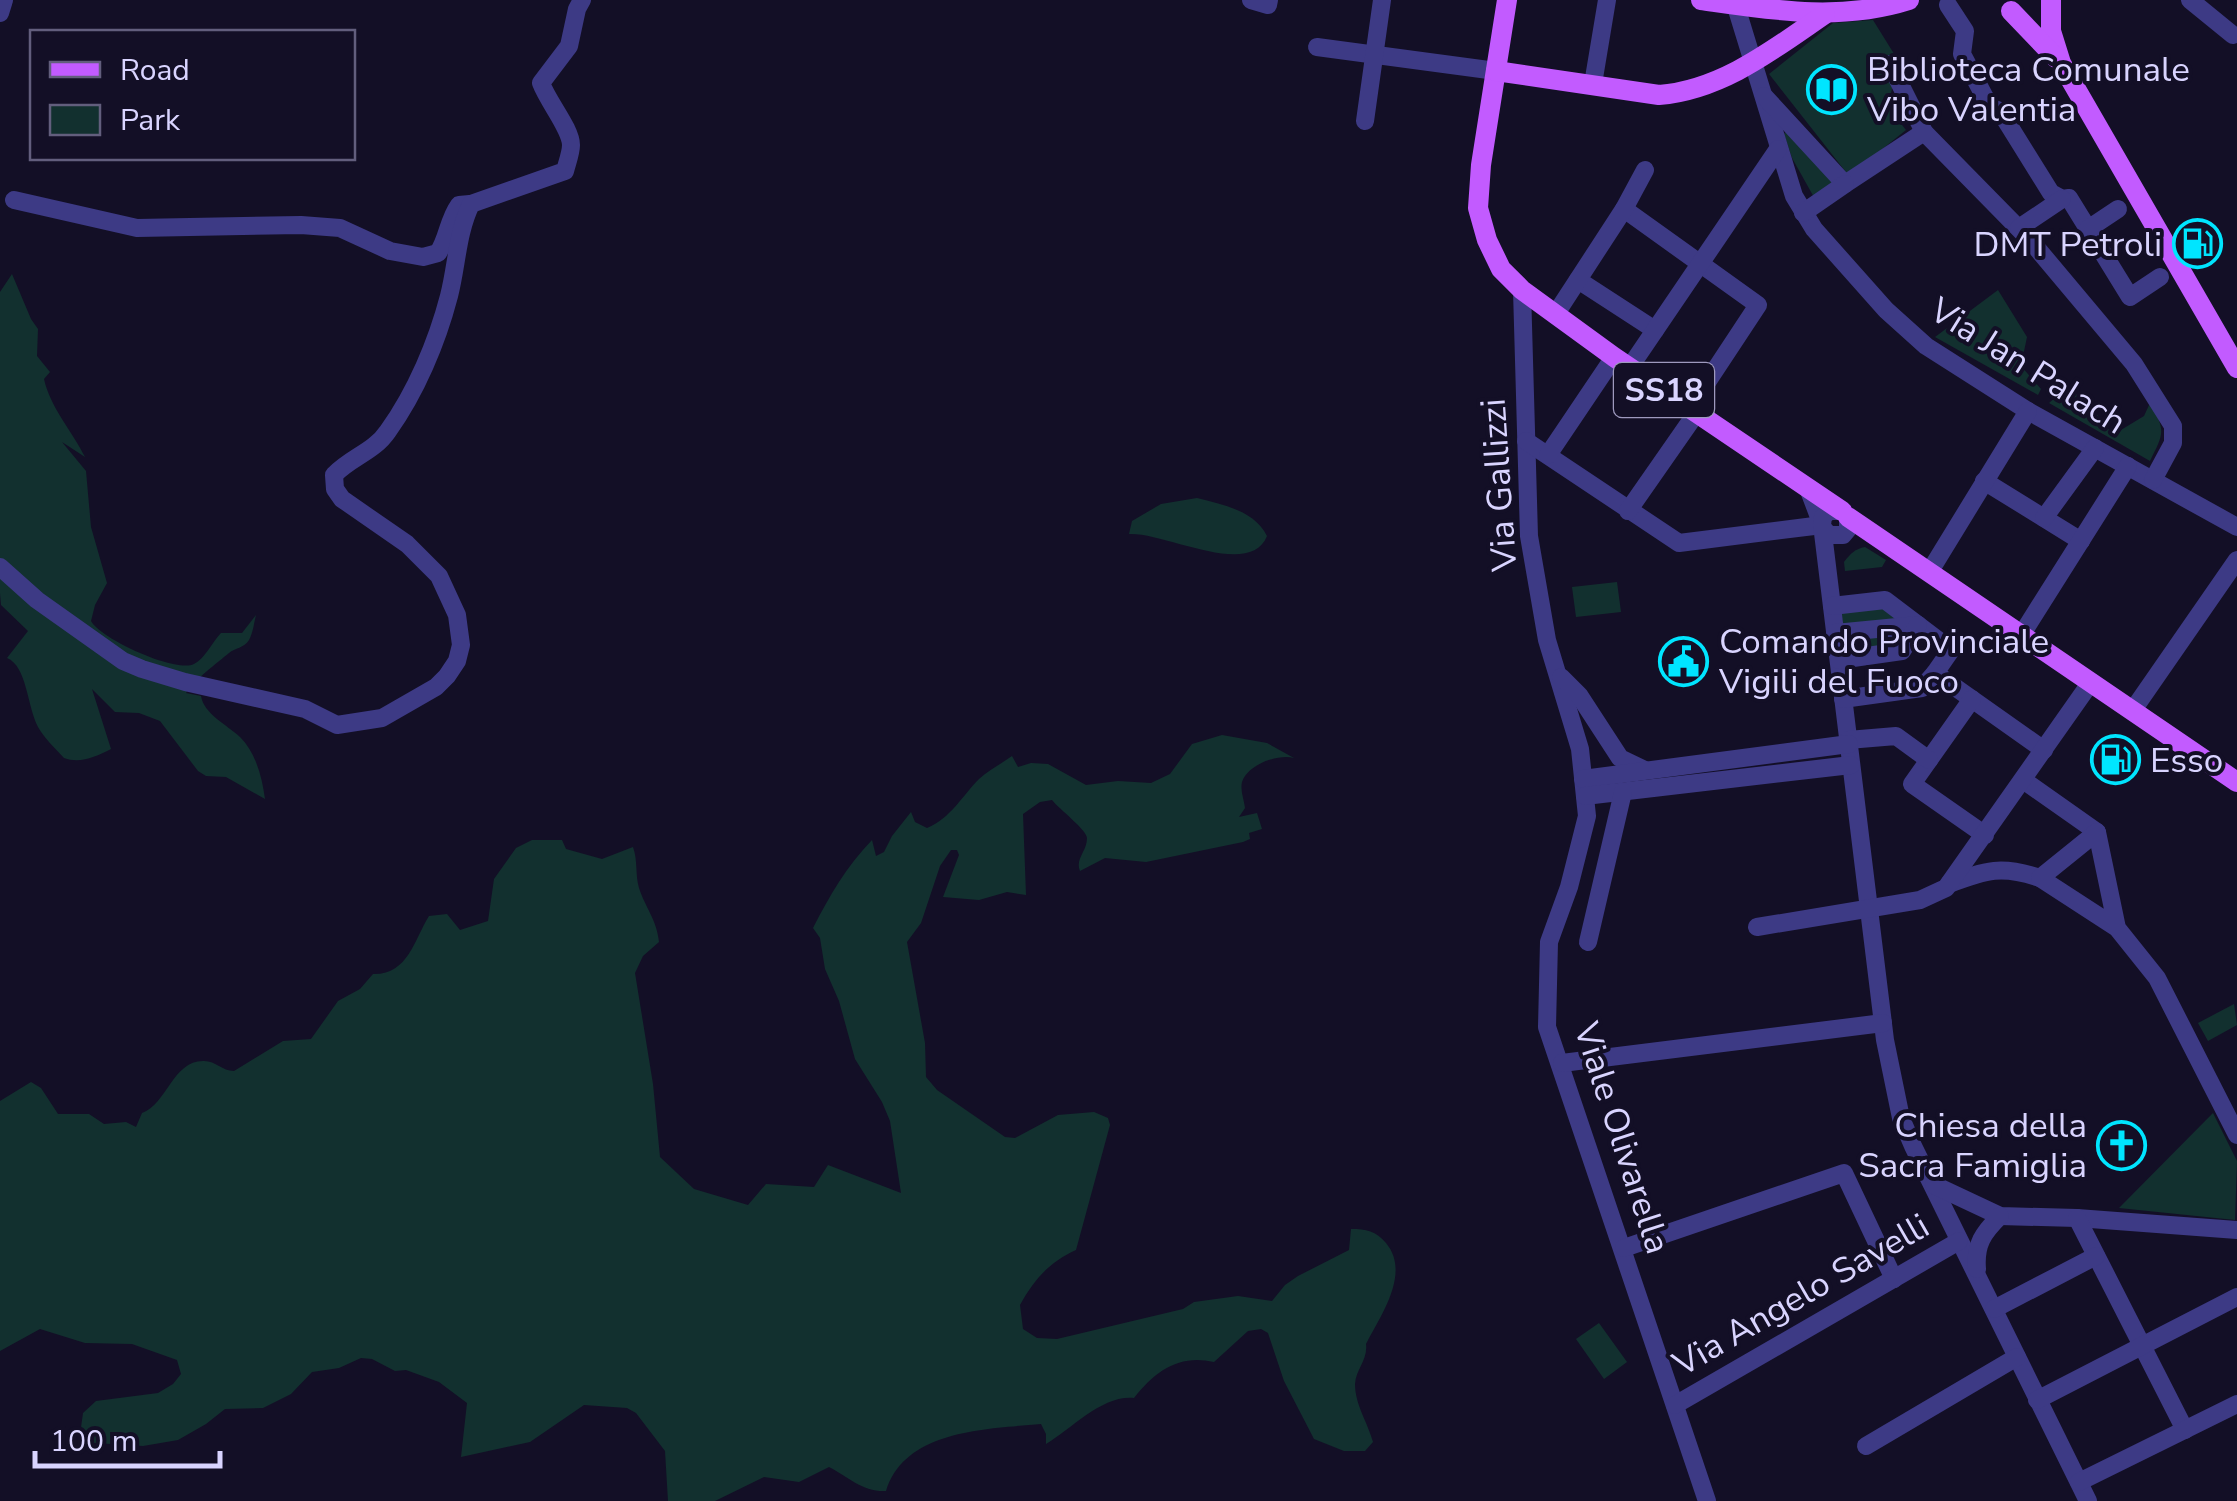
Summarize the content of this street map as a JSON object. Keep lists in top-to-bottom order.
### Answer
{
  "streets": {
    "main road": ["SS18"],
    "street": [
      "Via Jan Palach",
      "Via Gallizzi",
      "Viale Olivarella",
      "Via Angelo Savelli"
    ]
  },
  "crossings": [
    ["SS18", "Via Gallizzi"],
    ["Via Gallizzi", "Viale Olivarella"],
    ["Viale Olivarella", "Via Angelo Savelli"]
  ],
  "places": {
    "library": ["Biblioteca Comunale Vibo Valentia"],
    "fuel station": ["DMT Petroli", "Esso"],
    "public building": ["Comando Provinciale Vigili del Fuoco"],
    "church": ["Chiesa della Sacra Famiglia"]
  },
  "legend": ["Road", "Park"],
  "scale_bar": "100 m"
}
